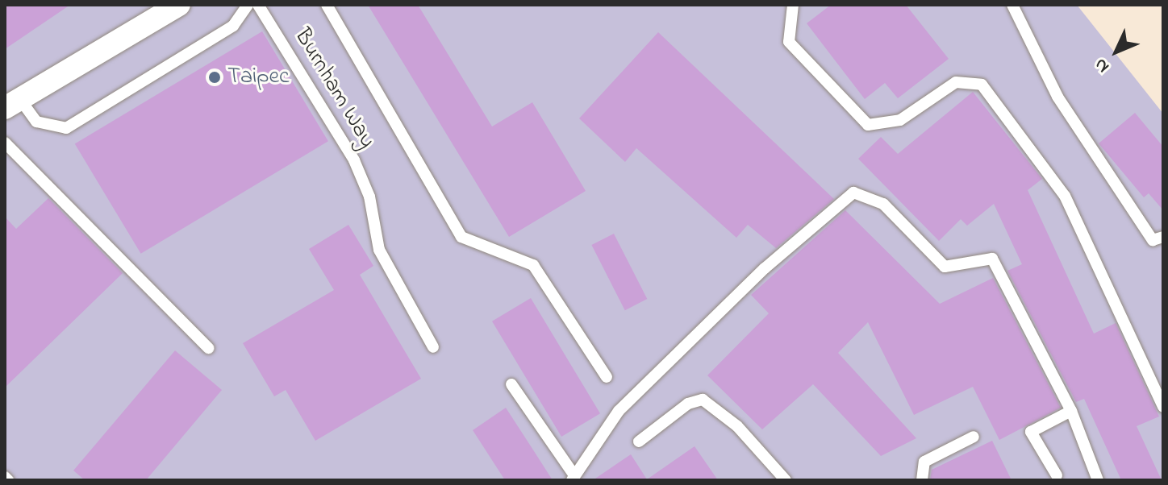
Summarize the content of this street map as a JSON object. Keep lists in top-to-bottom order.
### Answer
{
  "streets": {
    "lane": ["Burnham Way"]
  },
  "places": ["Taipec"],
  "north": "bottom left"
}
